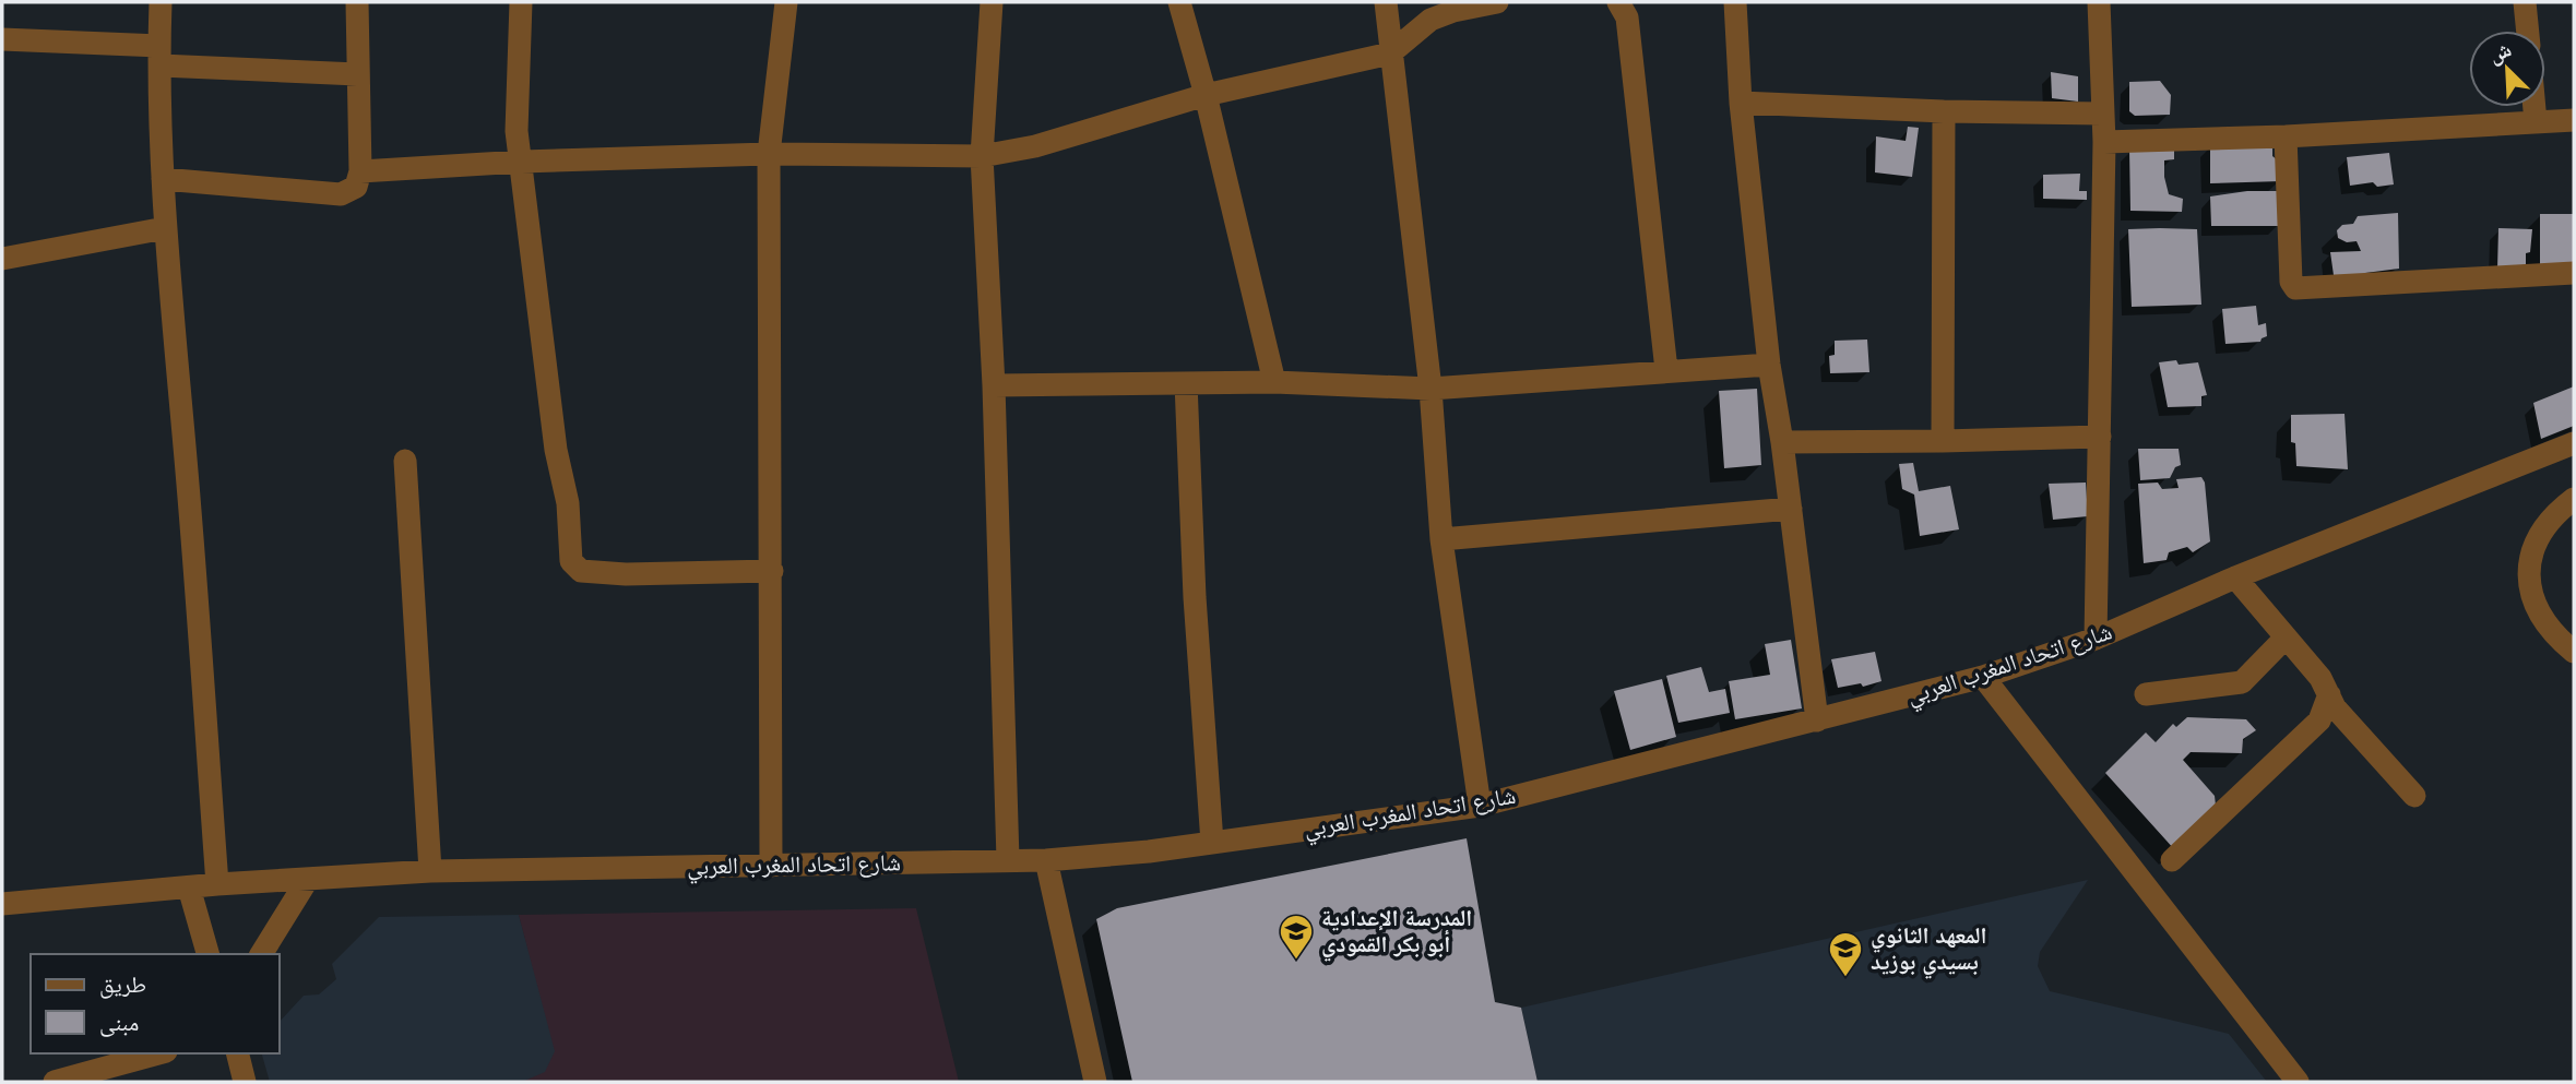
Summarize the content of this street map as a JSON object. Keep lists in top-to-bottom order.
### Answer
{
  "streets": {
    "street": ["شارع اتحاد المغرب العربي"]
  },
  "places": {
    "school or university": ["المدرسة الإعدادية أبو بكر القمودي", "المعهد الثانوي بسيدي بوزيد"]
  },
  "legend": ["طريق", "مبنى"],
  "north": "top left"
}
